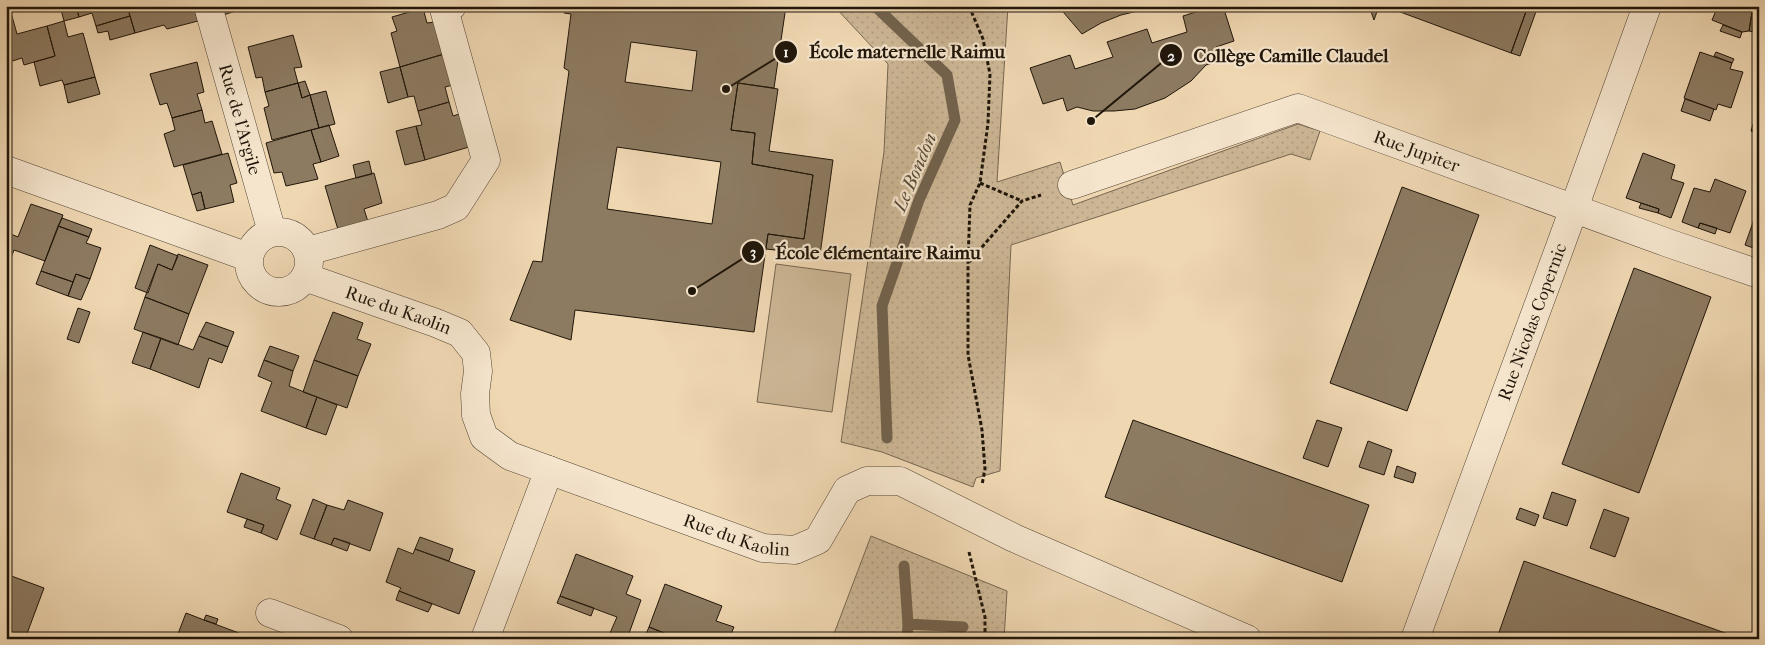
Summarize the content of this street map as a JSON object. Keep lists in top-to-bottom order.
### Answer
{
  "streets": {
    "street": [
      "Rue de l'Argile",
      "Rue Jupiter",
      "Rue du Kaolin",
      "Rue Nicolas Copernic"
    ]
  },
  "crossings": [
    ["Rue de l'Argile", "Rue du Kaolin"],
    ["Rue Jupiter", "Rue Nicolas Copernic"]
  ],
  "water": ["Le Bondon"],
  "places": ["École maternelle Raimu", "Collège Camille Claudel", "École élémentaire Raimu"]
}
